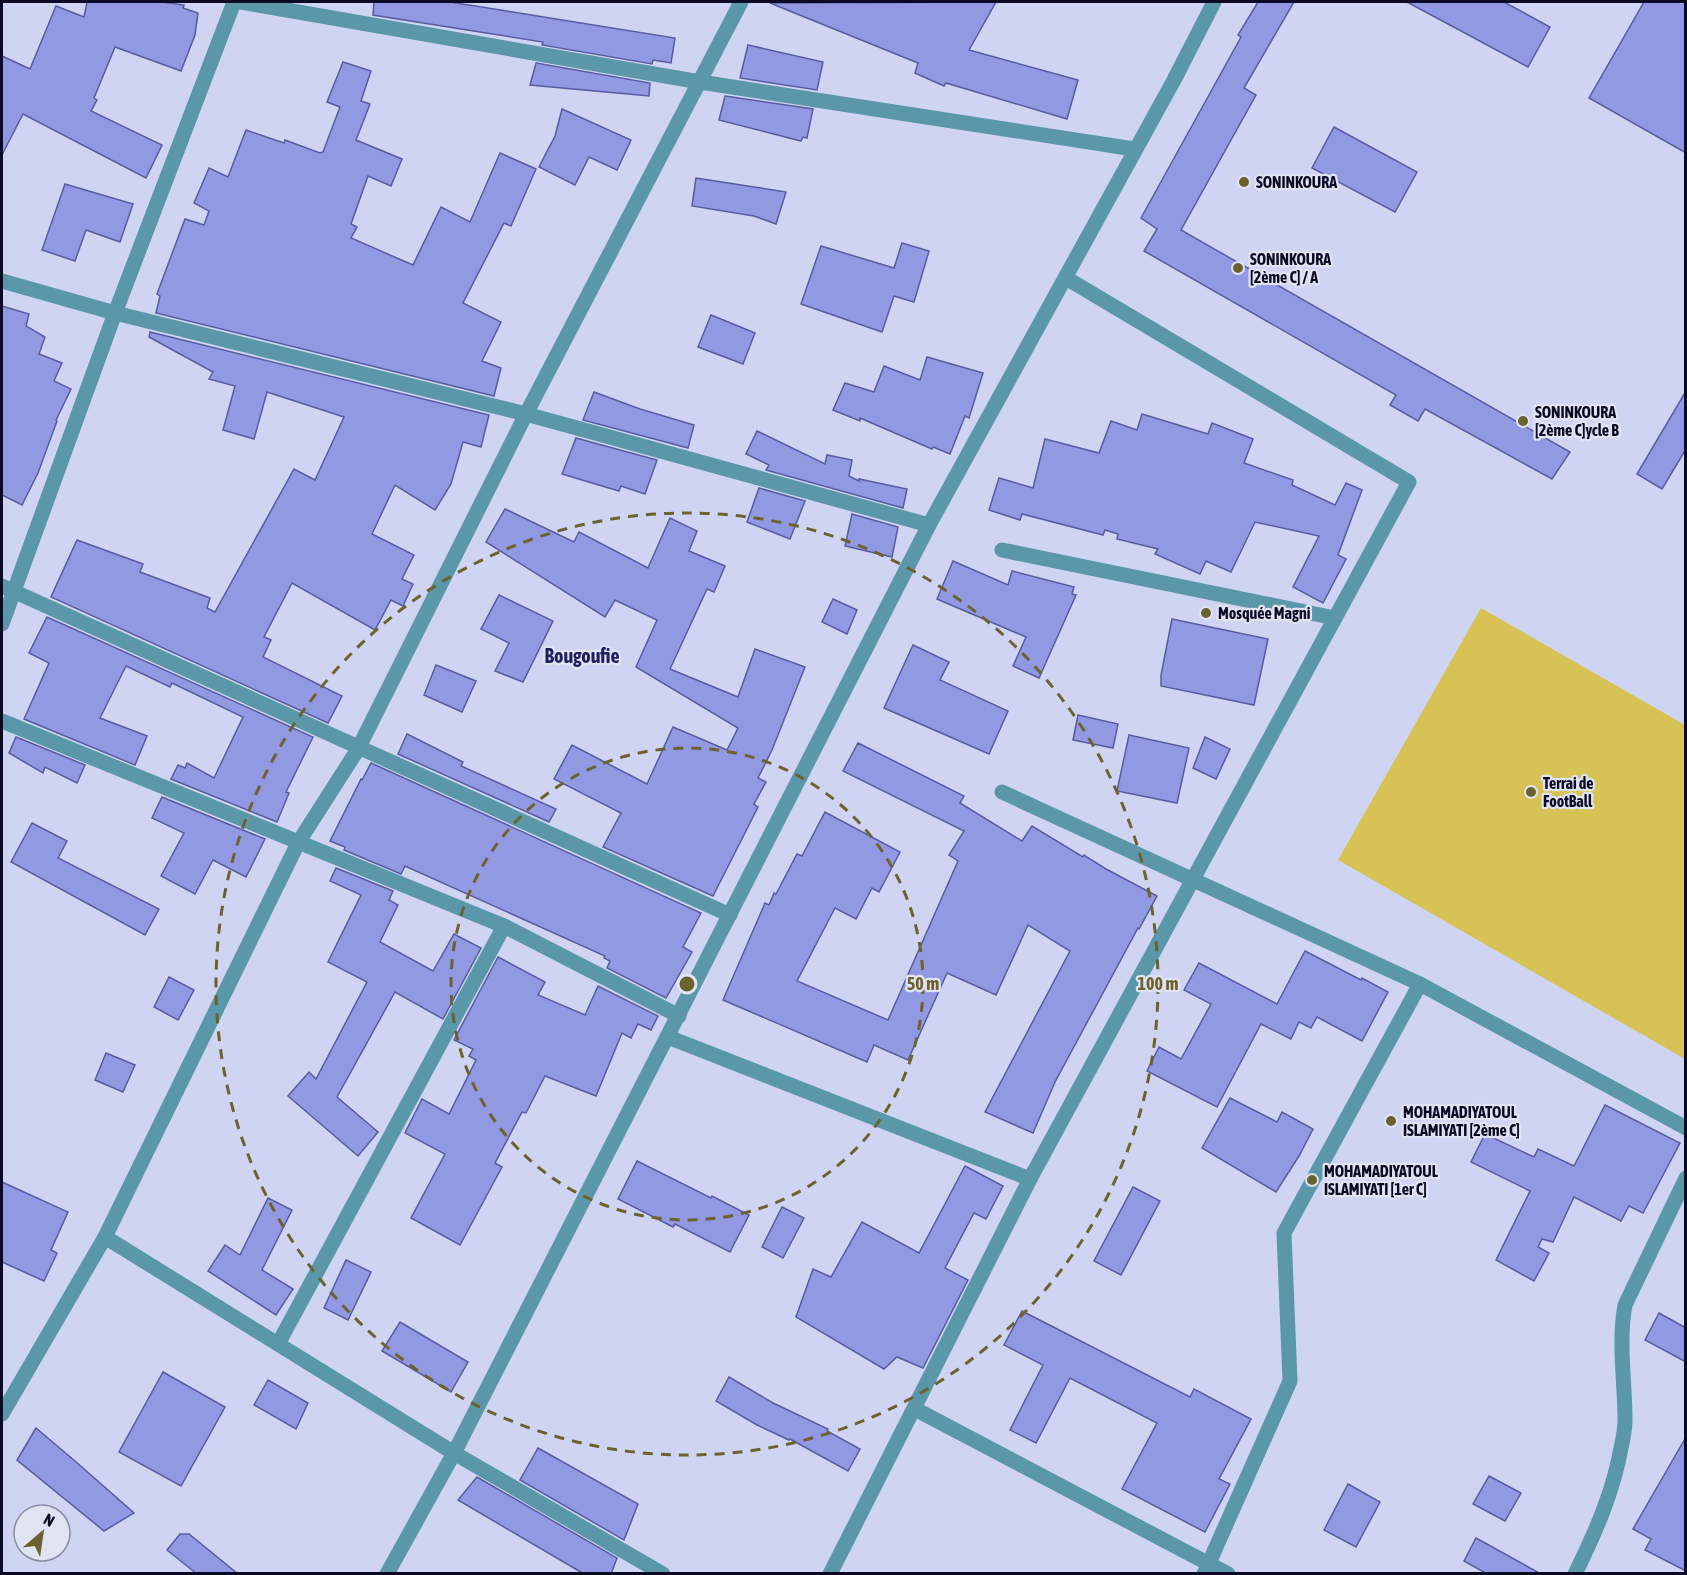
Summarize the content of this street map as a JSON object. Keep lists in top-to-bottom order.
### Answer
{
  "districts": ["Bougoufie"],
  "places": [
    "SONINKOURA",
    "SONINKOURA [2ème C] / A",
    "SONINKOURA [2ème C]ycle B",
    "Mosquée Magni",
    "Terrai de FootBall",
    "MOHAMADIYATOUL ISLAMIYATI [2ème C]",
    "MOHAMADIYATOUL ISLAMIYATI [1er C]"
  ],
  "north": "top right",
  "rings": ["50 m", "100 m"]
}
